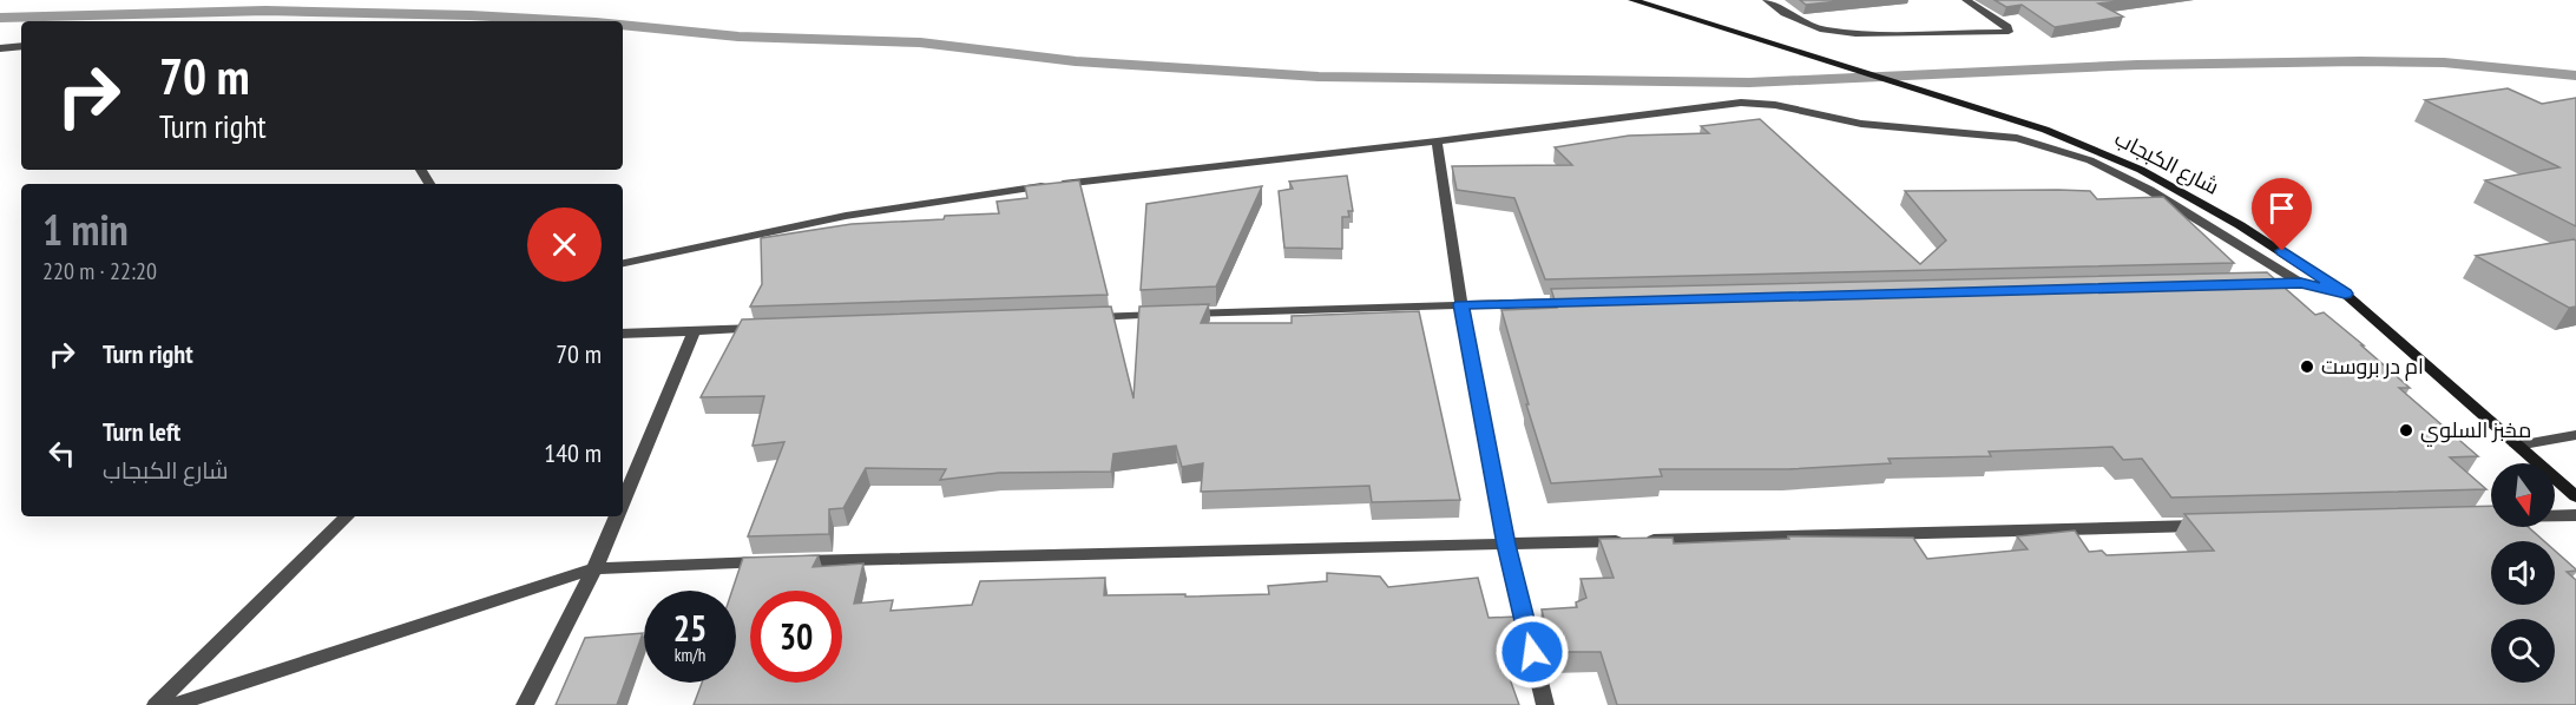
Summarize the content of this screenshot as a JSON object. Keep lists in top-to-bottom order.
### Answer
{
  "streets": {
    "main road": ["شارع الكبجاب"]
  },
  "places": ["ام در بروست", "مخبز السلوي"],
  "north": "bottom",
  "page": {
    "turn": ["70 m", "Turn right"],
    "heading": ["1 min", "220 m · 22:20"],
    "list": [
      {
        "name": "Turn right",
        "value": "70 m"
      },
      {
        "name": "Turn left",
        "note": "شارع الكبجاب",
        "value": "140 m"
      }
    ],
    "speed": "25 km/h",
    "limit": "30"
  }
}
